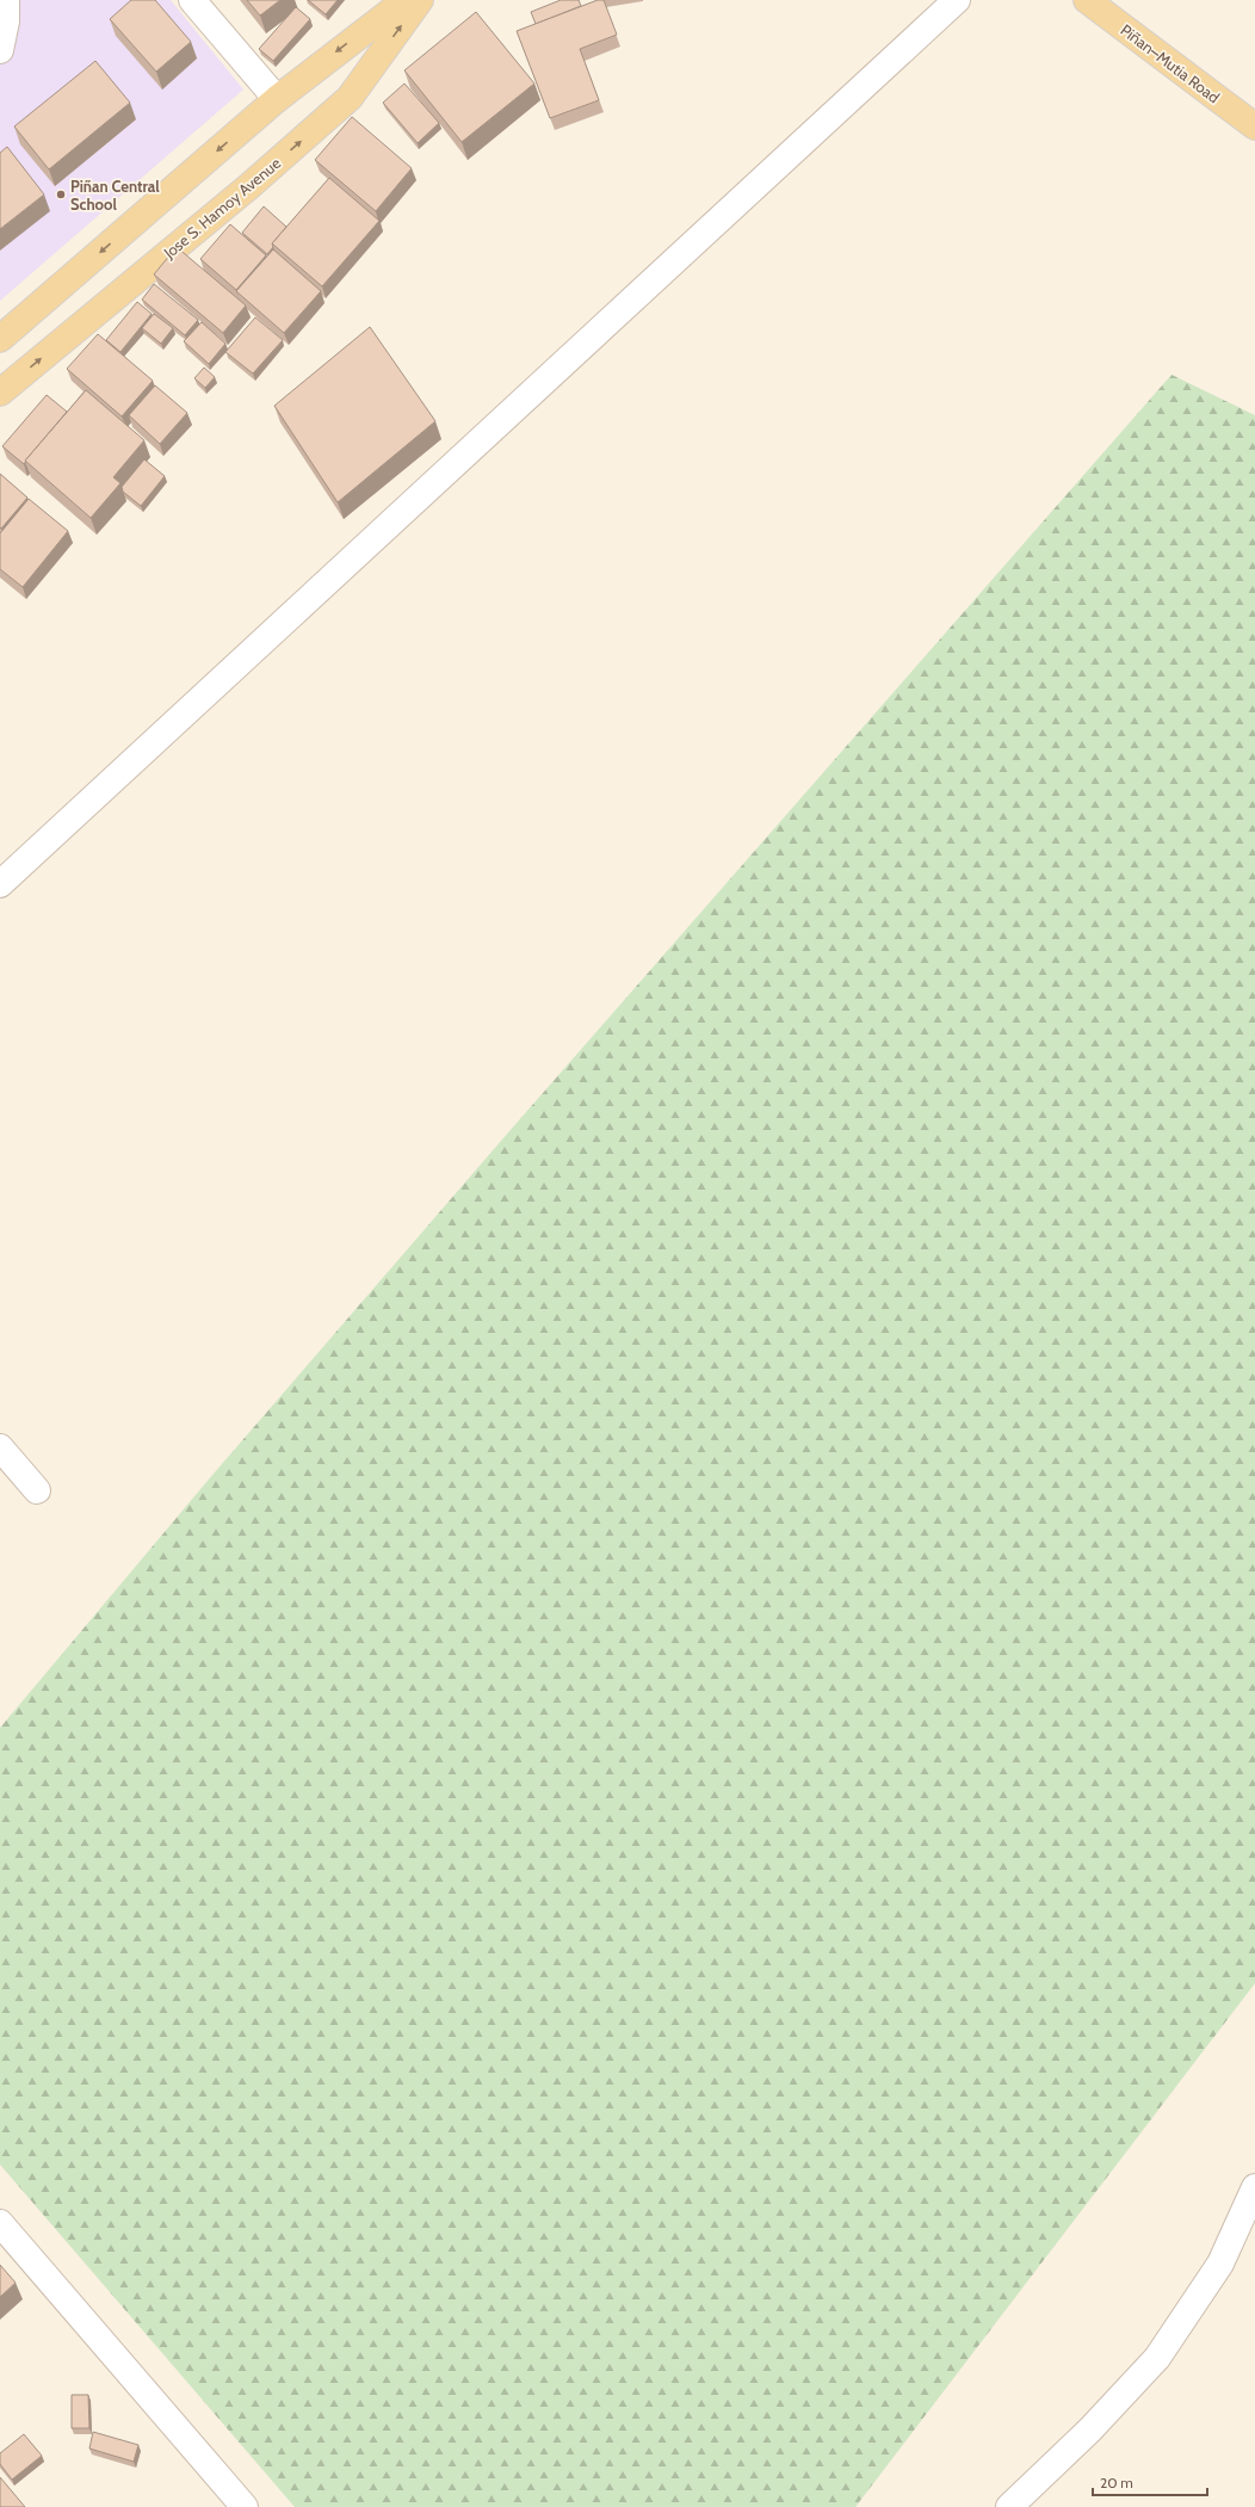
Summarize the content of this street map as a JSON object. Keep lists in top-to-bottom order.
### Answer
{
  "streets": {
    "main road": ["Piñan–Mutia Road", "Jose S. Hamoy Avenue"]
  },
  "places": ["Piñan Central School"],
  "scale_bar": "20 m"
}
